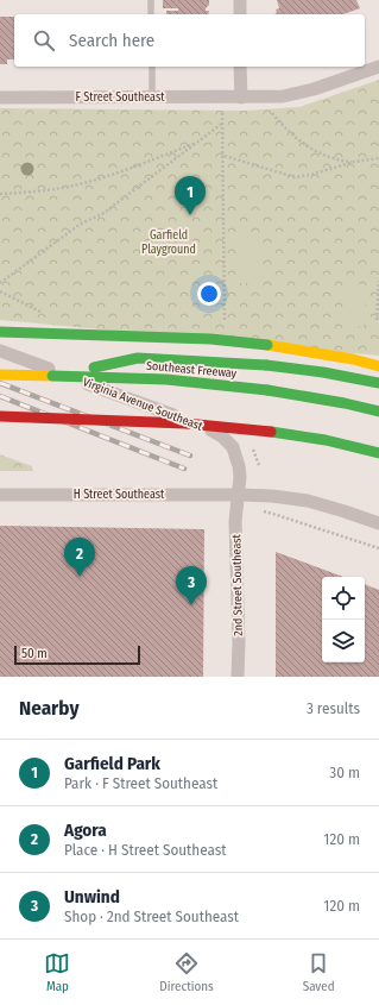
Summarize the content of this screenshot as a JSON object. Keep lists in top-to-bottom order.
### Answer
{
  "streets": {
    "highway": ["Southeast Freeway"],
    "street": [
      "F Street Southeast",
      "Virginia Avenue Southeast",
      "H Street Southeast",
      "2nd Street Southeast"
    ]
  },
  "crossings": [
    ["Virginia Avenue Southeast", "H Street Southeast"],
    ["Virginia Avenue Southeast", "2nd Street Southeast"],
    ["H Street Southeast", "2nd Street Southeast"]
  ],
  "parks": ["Garfield Playground"],
  "scale_bar": "50 m",
  "page": {
    "search": "Search here",
    "pins": ["1", "2", "3"],
    "scale": "50 m",
    "heading": ["Nearby", "3 results"],
    "list": [
      {
        "mark": "1",
        "name": "Garfield Park",
        "note": "Park · F Street Southeast",
        "value": "30 m"
      },
      {
        "mark": "2",
        "name": "Agora",
        "note": "Place · H Street Southeast",
        "value": "120 m"
      },
      {
        "mark": "3",
        "name": "Unwind",
        "note": "Shop · 2nd Street Southeast",
        "value": "120 m"
      }
    ],
    "nav": ["Map", "Directions", "Saved"]
  }
}
